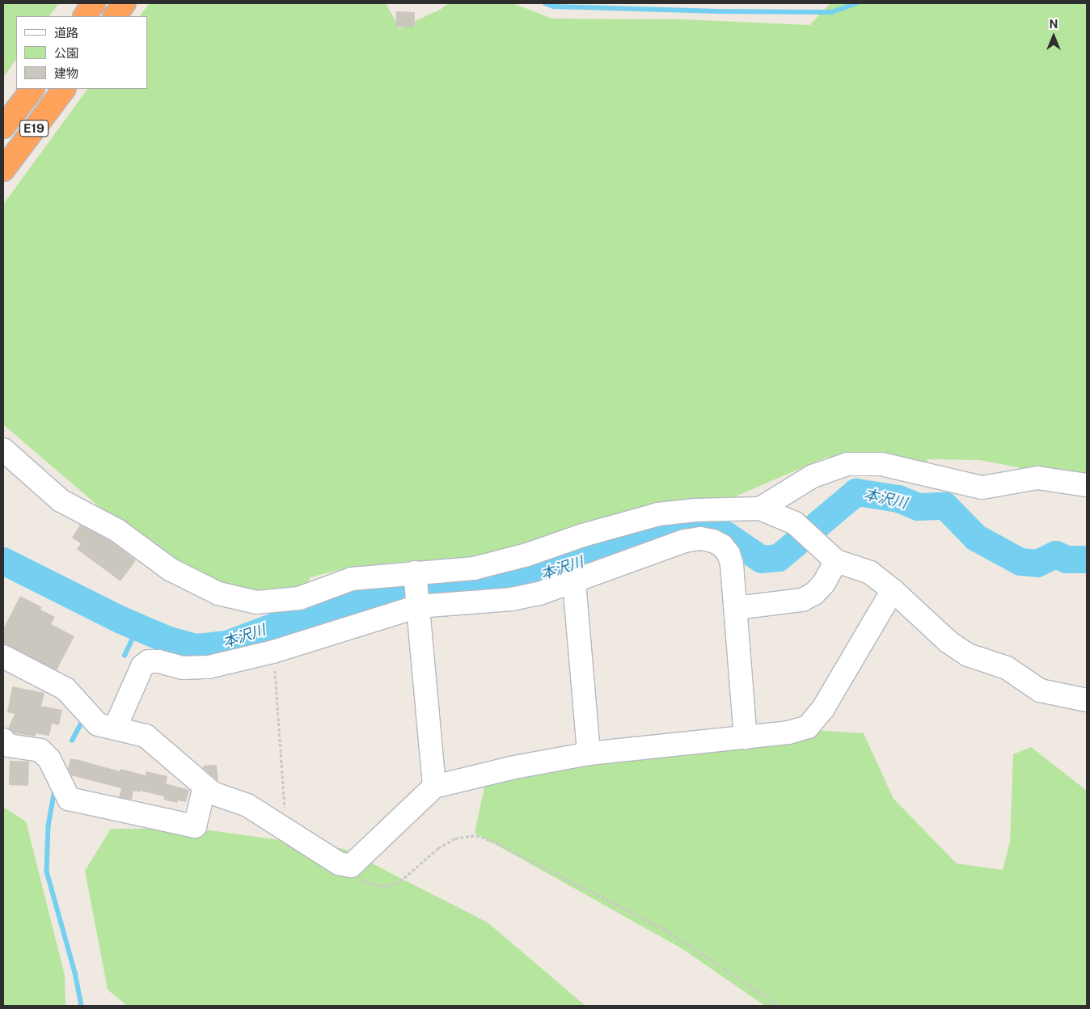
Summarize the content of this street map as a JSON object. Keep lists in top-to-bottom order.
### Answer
{
  "streets": {
    "highway": ["E19"]
  },
  "water": ["本沢川"],
  "legend": ["道路", "公園", "建物"],
  "north": "top"
}
